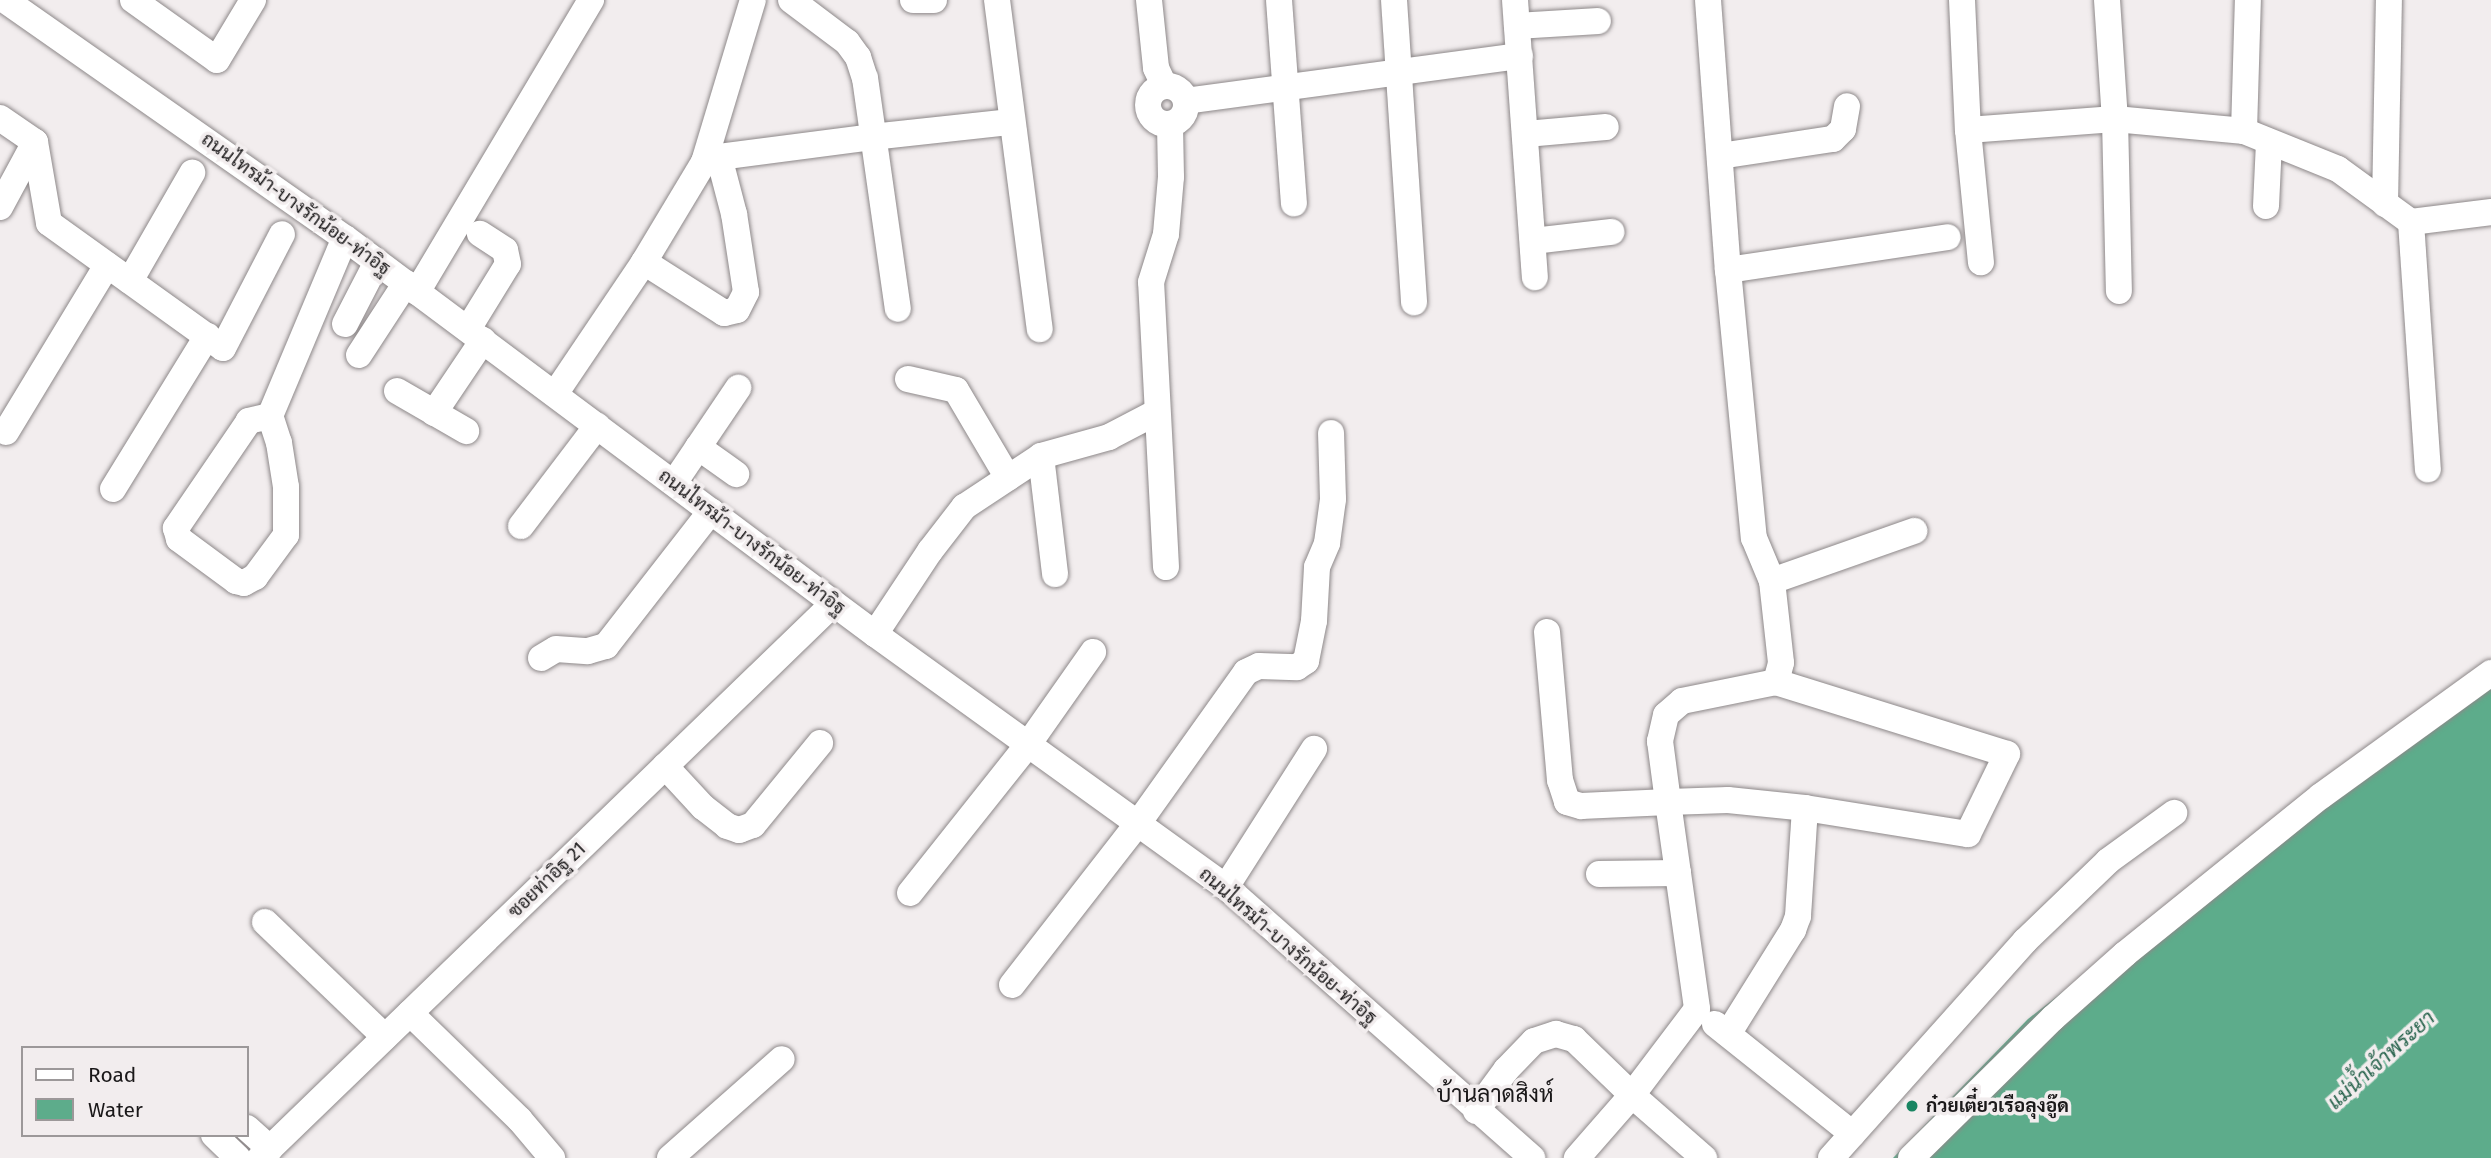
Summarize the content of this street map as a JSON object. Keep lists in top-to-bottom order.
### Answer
{
  "streets": {
    "street": ["ถนนไทรม้า-บางรักน้อย-ท่าอิฐ", "ซอยท่าอิฐ 21"]
  },
  "crossings": [
    ["ถนนไทรม้า-บางรักน้อย-ท่าอิฐ", "ซอยท่าอิฐ 21"]
  ],
  "districts": ["บ้านลาดสิงห์"],
  "water": ["แม่น้ำเจ้าพระยา"],
  "places": ["ก๋วยเตี๋ยวเรือลุงอู๊ด"],
  "legend": ["Road", "Water"]
}
